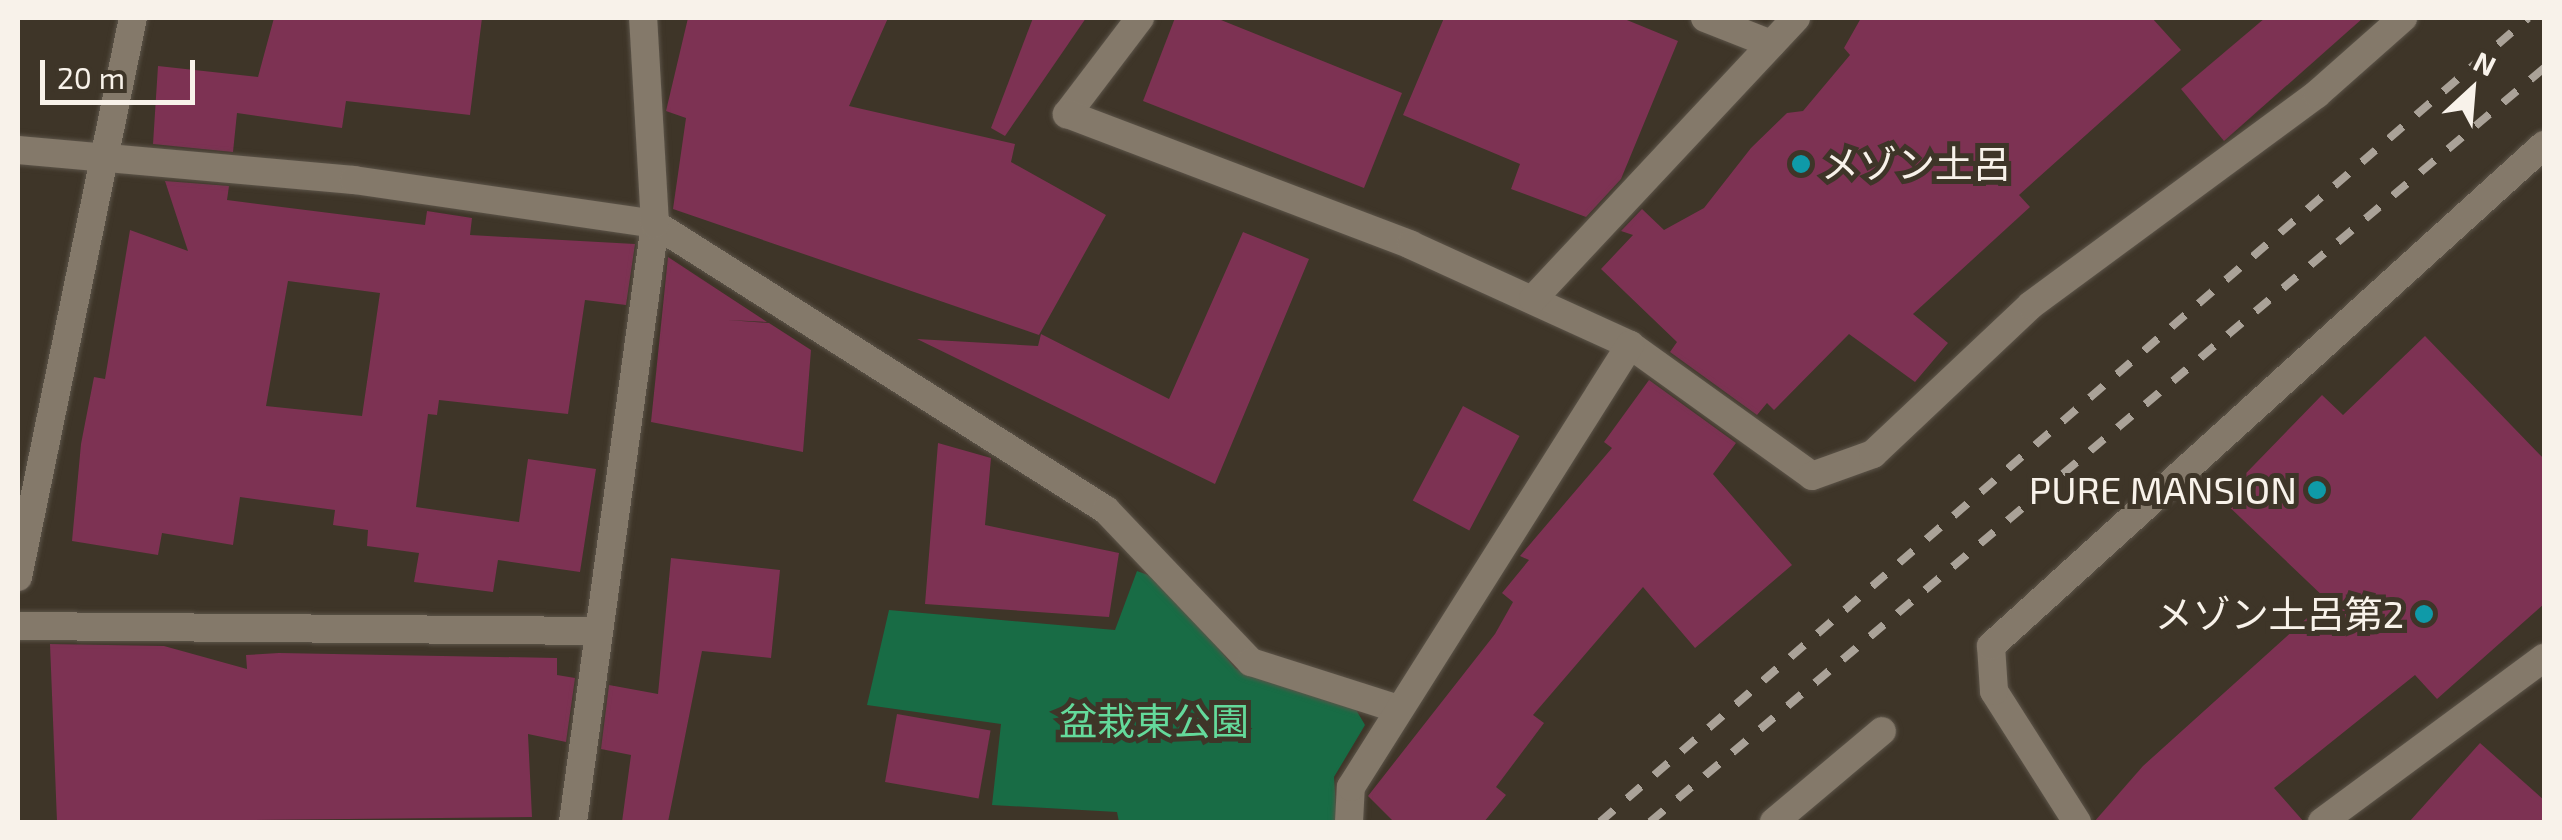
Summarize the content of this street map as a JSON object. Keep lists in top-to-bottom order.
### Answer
{
  "parks": ["盆栽東公園"],
  "places": ["メゾン土呂", "PURE MANSION", "メゾン土呂第2"],
  "scale_bar": "20 m",
  "north": "top right"
}
